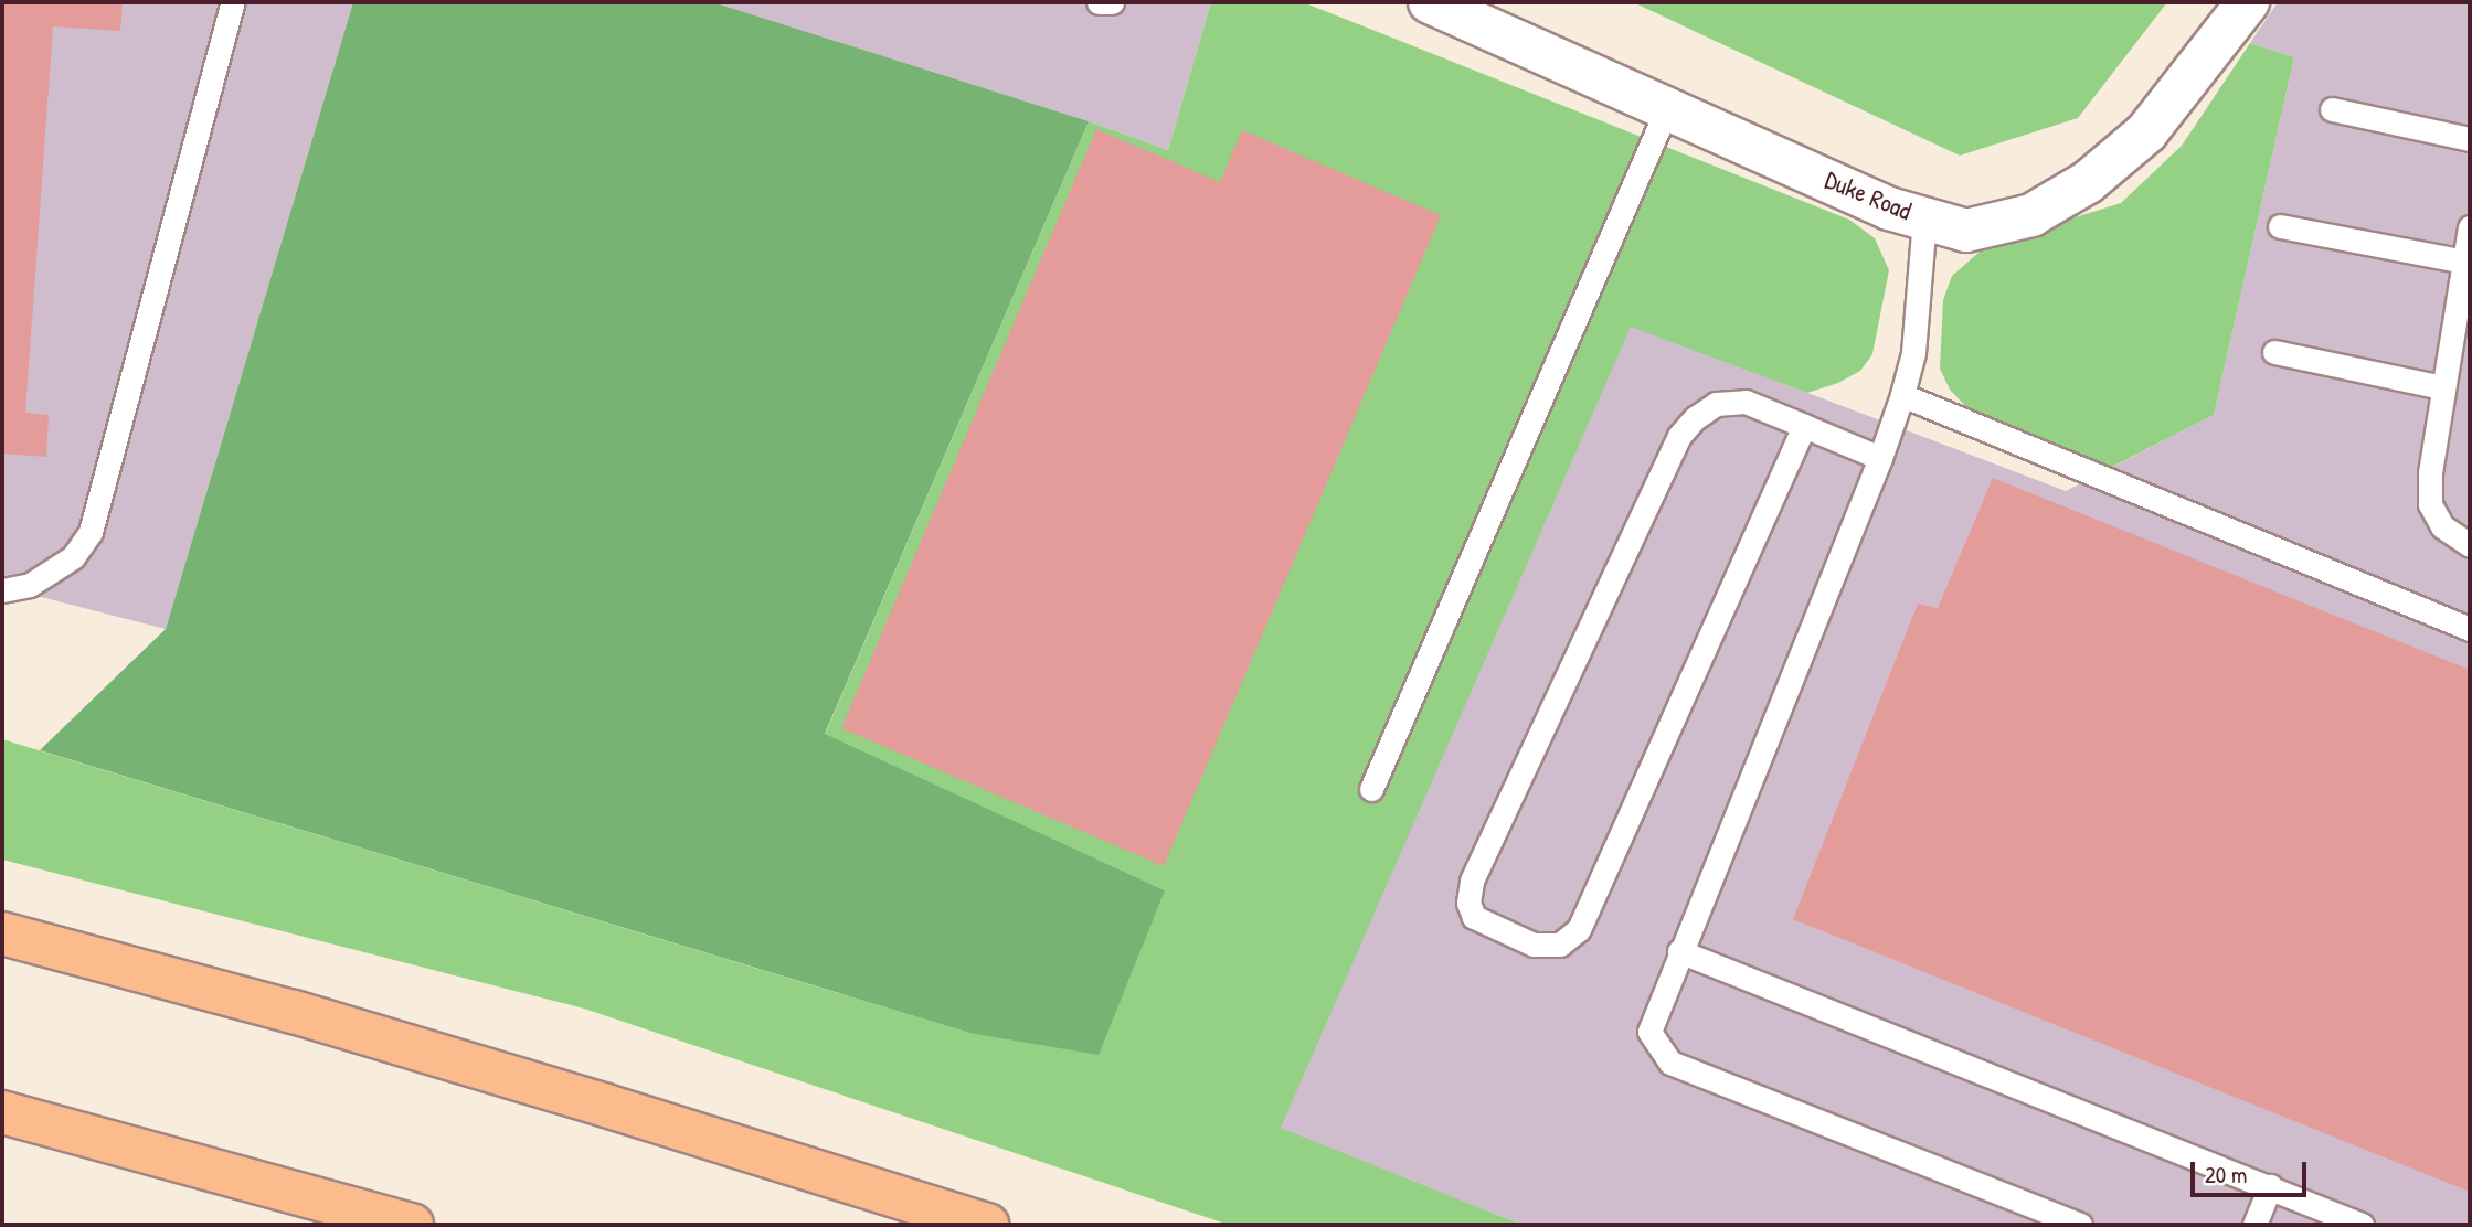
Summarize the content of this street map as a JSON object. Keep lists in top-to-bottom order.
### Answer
{
  "streets": {
    "street": ["Duke Road"]
  },
  "scale_bar": "20 m"
}
